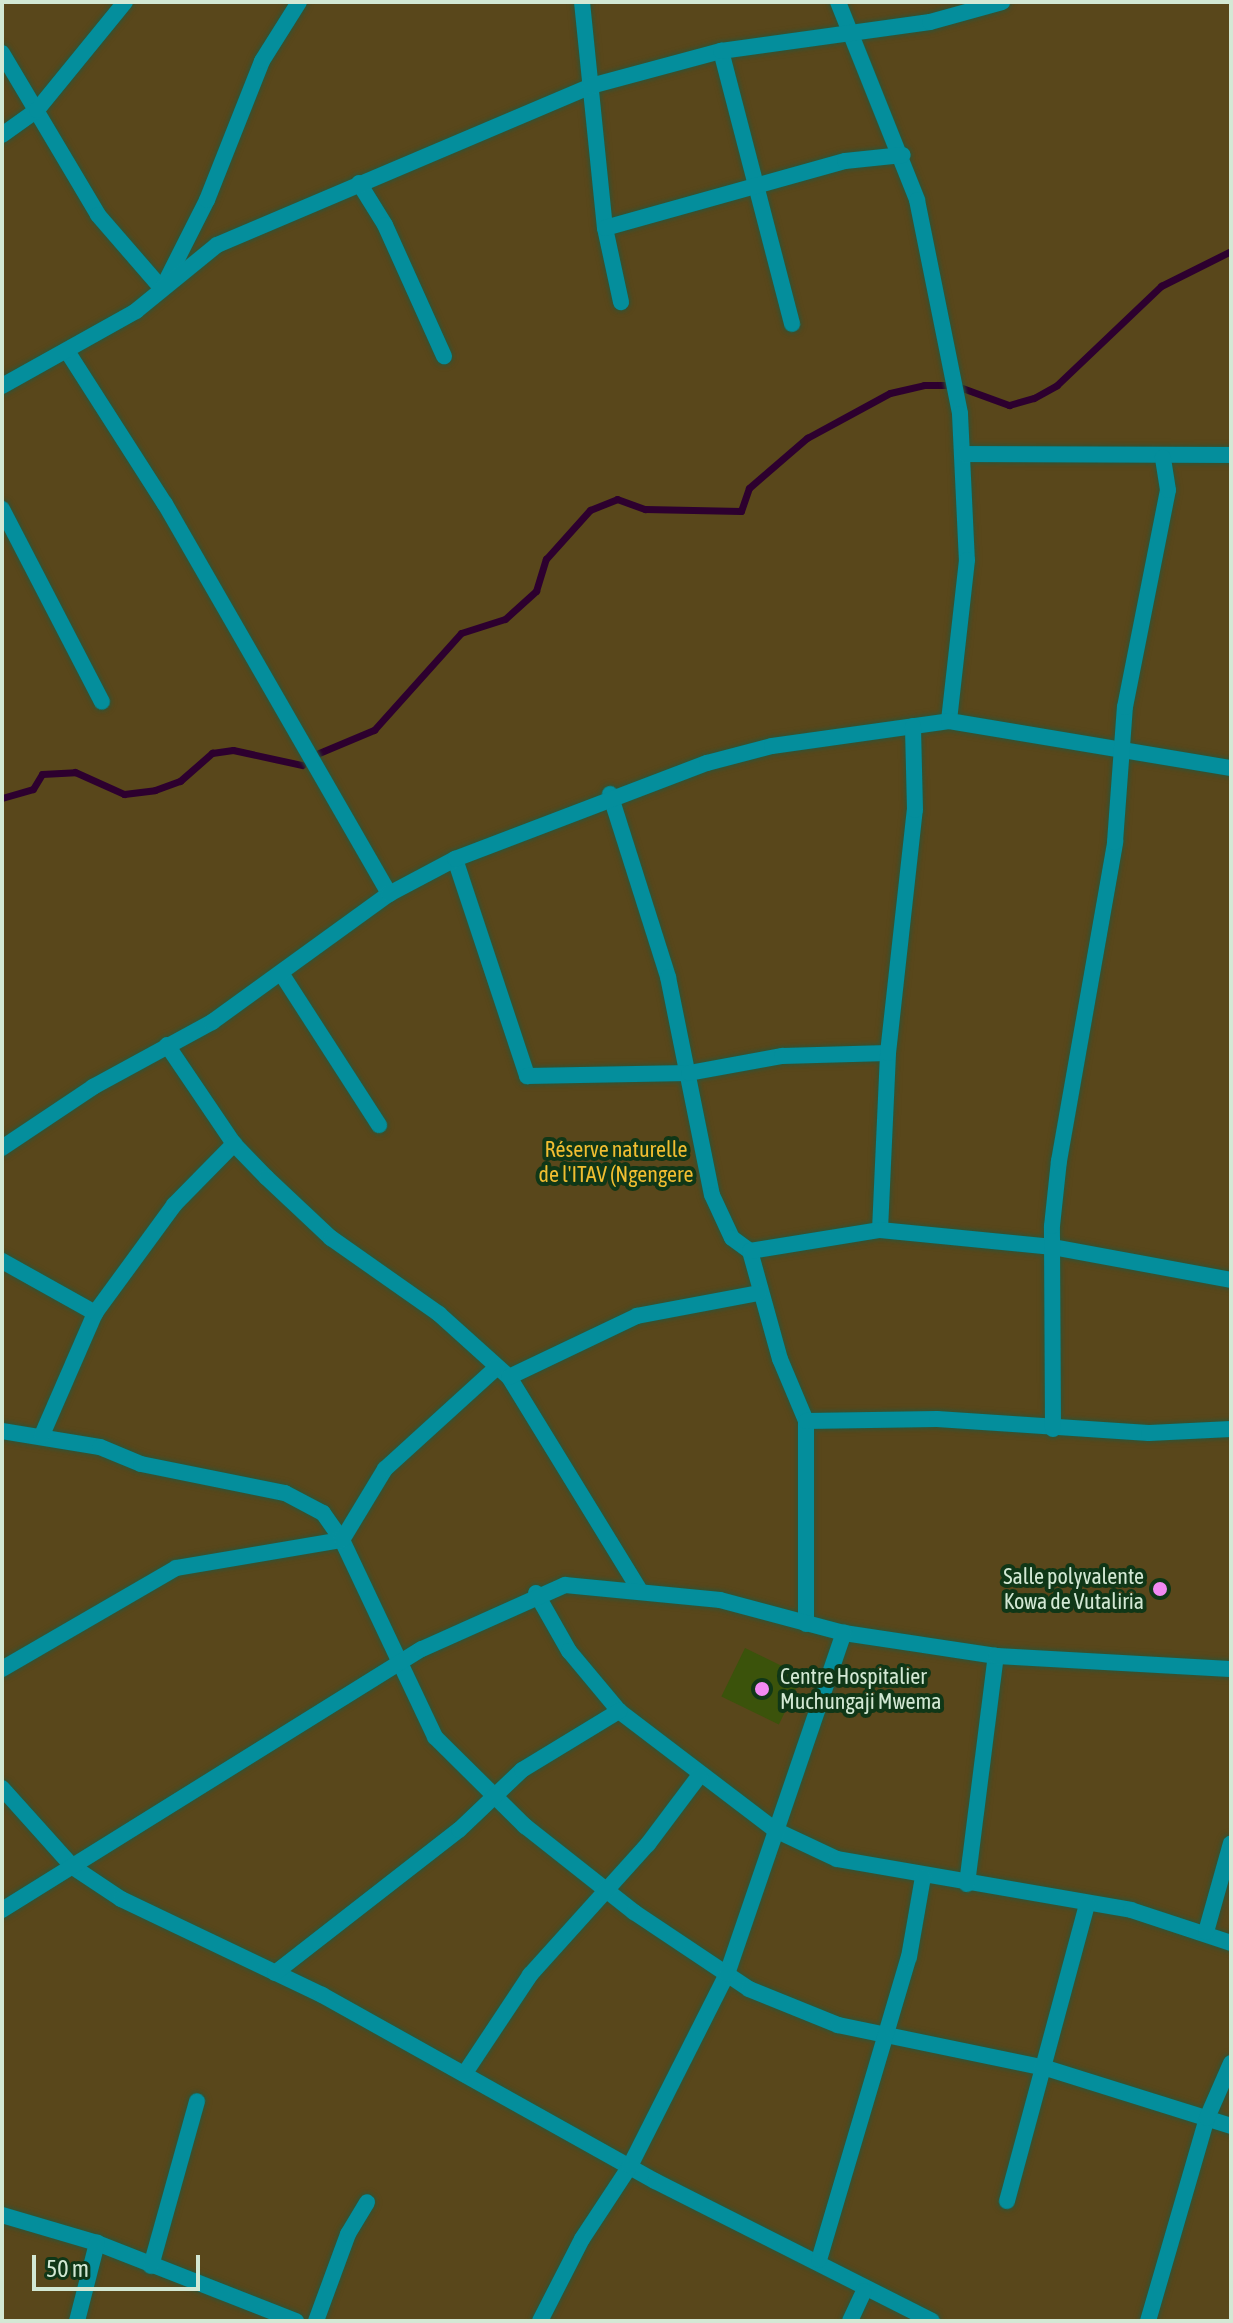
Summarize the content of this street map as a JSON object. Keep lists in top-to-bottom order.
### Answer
{
  "parks": ["Réserve naturelle de l'ITAV (Ngengere"],
  "places": ["Salle polyvalente Kowa de Vutaliria", "Centre Hospitalier Muchungaji Mwema"],
  "scale_bar": "50 m"
}
